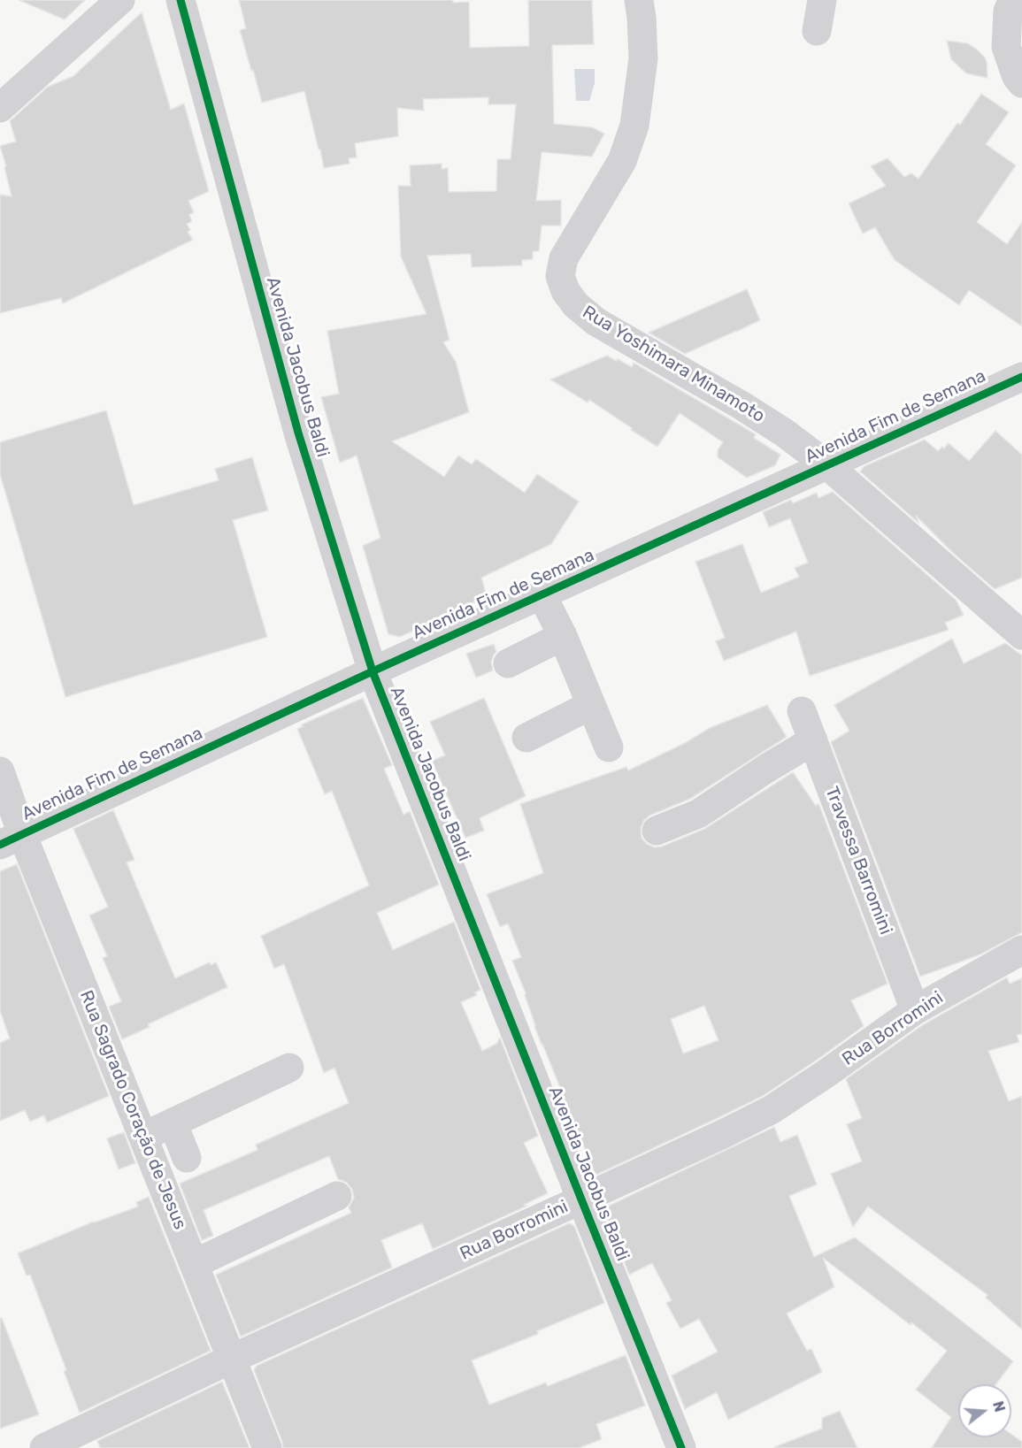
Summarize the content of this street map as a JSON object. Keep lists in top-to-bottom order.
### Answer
{
  "streets": {
    "street": [
      "Rua Yoshimara Minamoto",
      "Avenida Jacobus Baldi",
      "Avenida Fim de Semana",
      "Travessa Barromini",
      "Rua Borromini",
      "Rua Sagrado Coração de Jesus"
    ]
  },
  "crossings": [
    ["Rua Yoshimara Minamoto", "Avenida Fim de Semana"],
    ["Avenida Jacobus Baldi", "Avenida Fim de Semana"],
    ["Avenida Jacobus Baldi", "Rua Borromini"],
    ["Avenida Fim de Semana", "Rua Sagrado Coração de Jesus"],
    ["Travessa Barromini", "Rua Borromini"],
    ["Rua Borromini", "Rua Sagrado Coração de Jesus"]
  ],
  "north": "right"
}
